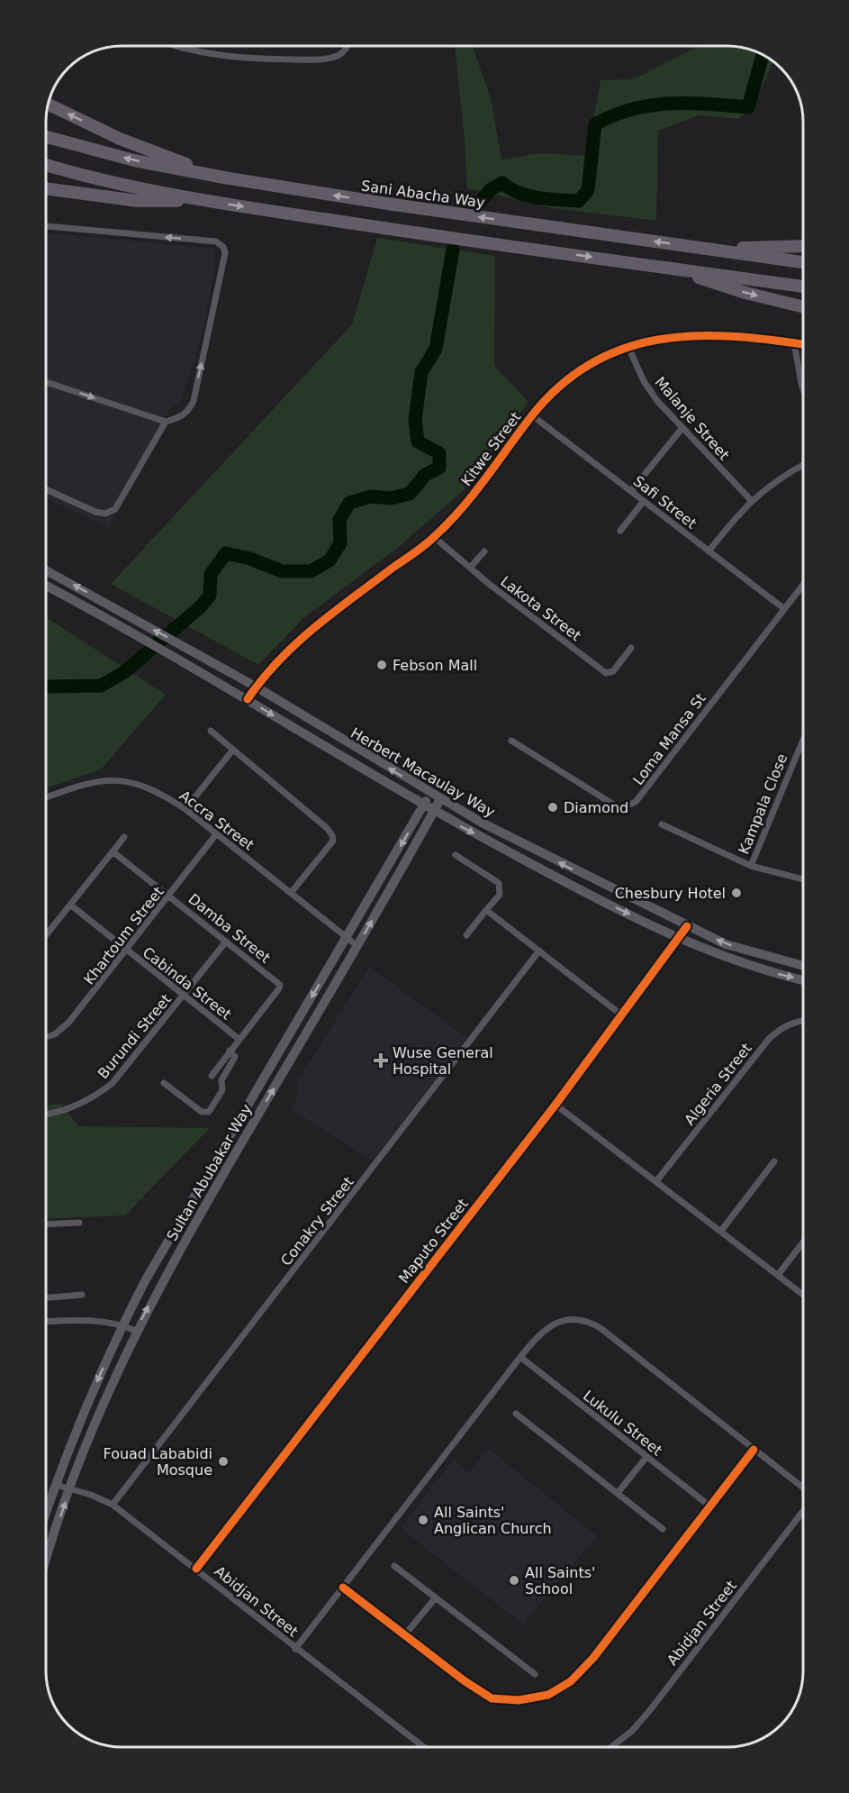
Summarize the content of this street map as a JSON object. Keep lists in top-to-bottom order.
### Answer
{
  "streets": {
    "highway": ["Sani Abacha Way"],
    "main road": ["Herbert Macaulay Way", "Sultan Abubakar Way"],
    "street": [
      "Malanje Street",
      "Kitwe Street",
      "Safi Street",
      "Lakota Street",
      "Loma Mansa St",
      "Kampala Close",
      "Accra Street",
      "Damba Street",
      "Khartoum Street",
      "Cabinda Street",
      "Burundi Street",
      "Algeria Street",
      "Conakry Street",
      "Maputo Street",
      "Lukulu Street",
      "Abidjan Street"
    ]
  },
  "crossings": [
    ["Malanje Street", "Kitwe Street"],
    ["Kitwe Street", "Safi Street"],
    ["Kitwe Street", "Lakota Street"],
    ["Kitwe Street", "Herbert Macaulay Way"],
    ["Safi Street", "Loma Mansa St"],
    ["Herbert Macaulay Way", "Sultan Abubakar Way"],
    ["Herbert Macaulay Way", "Maputo Street"],
    ["Accra Street", "Khartoum Street"],
    ["Accra Street", "Sultan Abubakar Way"],
    ["Damba Street", "Khartoum Street"],
    ["Damba Street", "Cabinda Street"],
    ["Damba Street", "Burundi Street"],
    ["Khartoum Street", "Cabinda Street"],
    ["Cabinda Street", "Burundi Street"],
    ["Sultan Abubakar Way", "Abidjan Street"],
    ["Conakry Street", "Abidjan Street"],
    ["Maputo Street", "Abidjan Street"]
  ],
  "places": {
    "other": [
      "Febson Mall",
      "Diamond",
      "Chesbury Hotel",
      "Fouad Lababidi Mosque",
      "All Saints' Anglican Church",
      "All Saints' School"
    ],
    "health": ["Wuse General Hospital"]
  }
}
